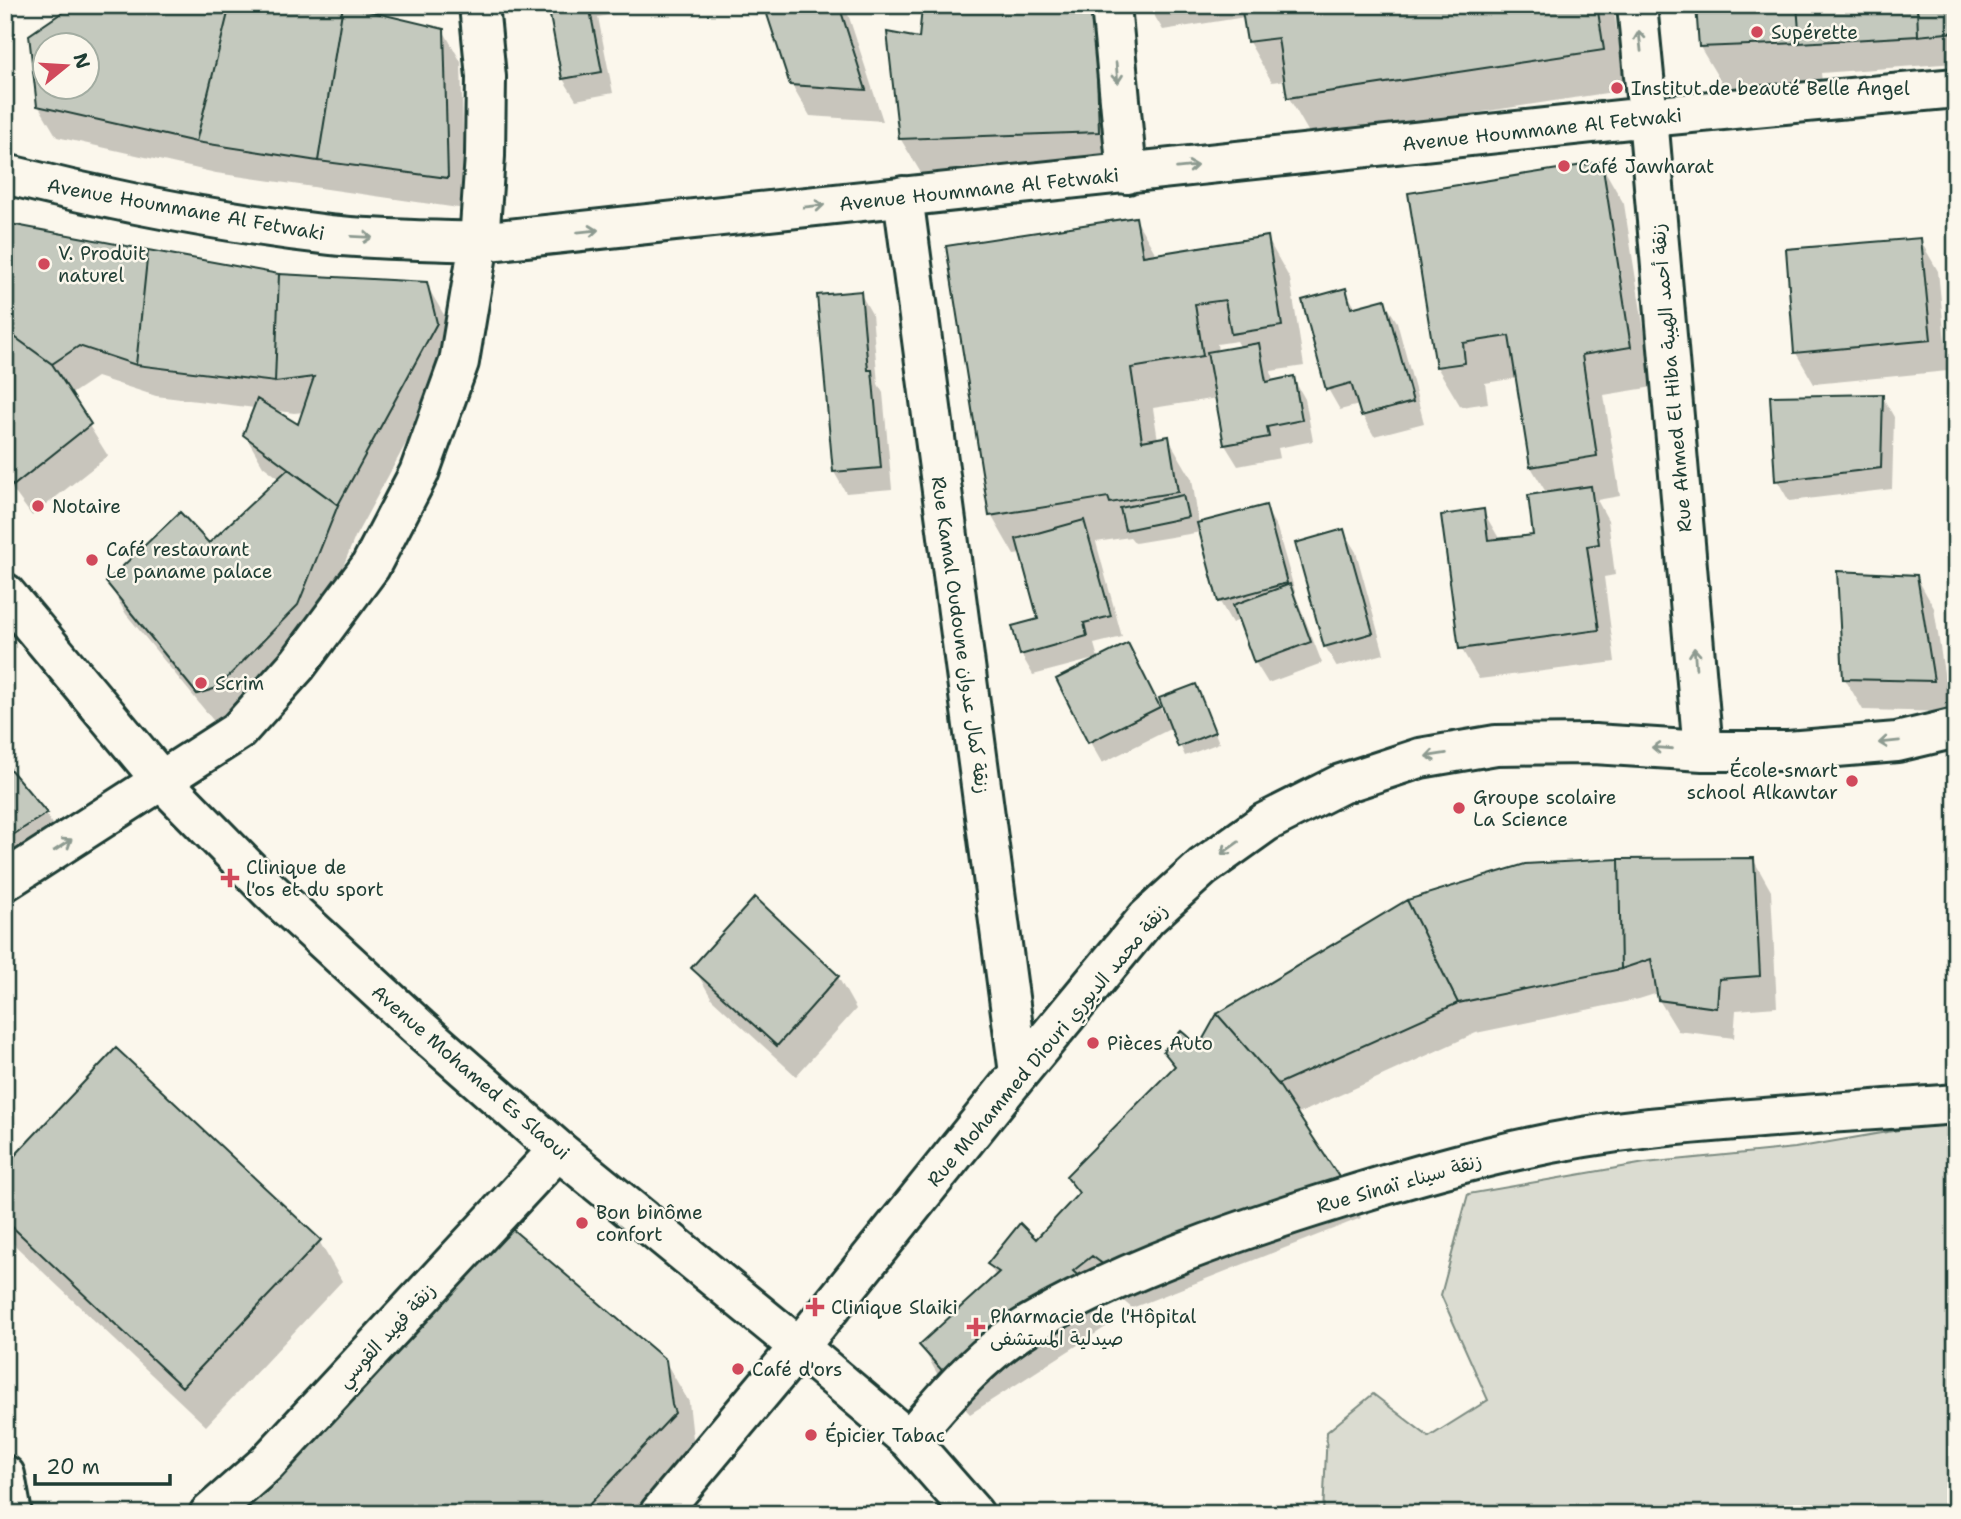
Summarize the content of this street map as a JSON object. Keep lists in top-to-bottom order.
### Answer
{
  "streets": {
    "street": [
      "Avenue Hoummane Al Fetwaki",
      "Rue Ahmed El Hiba زنقة أحمد الهيبة",
      "Rue Kamal Oudoune زنقة كمال عدوان",
      "Rue Mohammed Diouri زنقة محمد الديوري",
      "Avenue Mohamed Es Slaoui",
      "Rue Sinaï زنقة سيناء",
      "زنقة فهيد القوسي"
    ]
  },
  "crossings": [
    ["Avenue Hoummane Al Fetwaki", "Rue Ahmed El Hiba زنقة أحمد الهيبة"],
    ["Avenue Hoummane Al Fetwaki", "Rue Kamal Oudoune زنقة كمال عدوان"],
    ["Rue Ahmed El Hiba زنقة أحمد الهيبة", "Rue Mohammed Diouri زنقة محمد الديوري"],
    ["Rue Kamal Oudoune زنقة كمال عدوان", "Rue Mohammed Diouri زنقة محمد الديوري"],
    ["Rue Mohammed Diouri زنقة محمد الديوري", "Avenue Mohamed Es Slaoui"],
    ["Avenue Mohamed Es Slaoui", "Rue Sinaï زنقة سيناء"],
    ["Avenue Mohamed Es Slaoui", "زنقة فهيد القوسي"]
  ],
  "one_way": ["Avenue Hoummane Al Fetwaki", "Rue Ahmed El Hiba زنقة أحمد الهيبة", "Rue Mohammed Diouri زنقة محمد الديوري"],
  "places": {
    "other": [
      "Supérette",
      "Institut de beauté Belle Angel",
      "Café Jawharat",
      "V. Produit naturel",
      "Notaire",
      "Café restaurant Le paname palace",
      "Scrim",
      "École smart school Alkawtar",
      "Groupe scolaire La Science",
      "Pièces Auto",
      "Bon binôme confort",
      "Café d'ors",
      "Épicier Tabac"
    ],
    "health": ["Clinique de l'os et du sport", "Clinique Slaiki", "Pharmacie de l'Hôpital صيدلية المستشفى"]
  },
  "scale_bar": "20 m",
  "north": "right"
}
